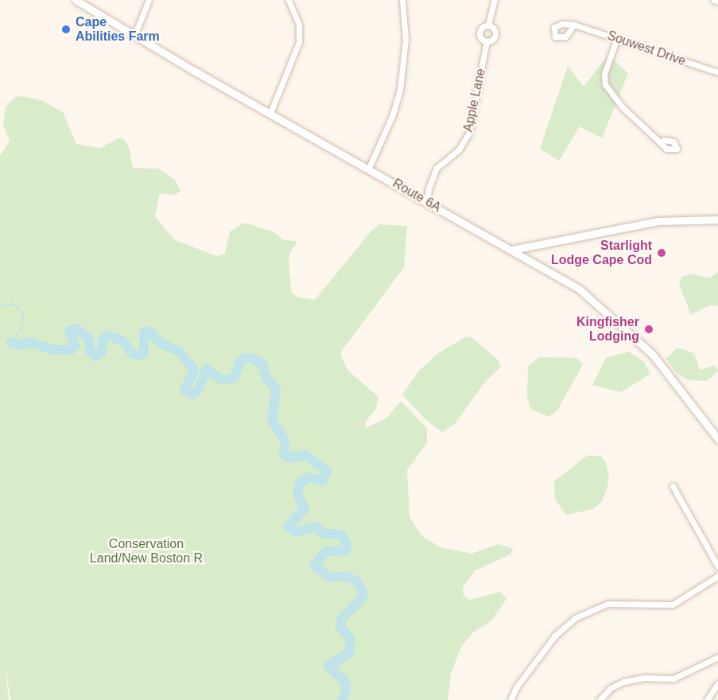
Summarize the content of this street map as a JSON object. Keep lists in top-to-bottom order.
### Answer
{
  "streets": {
    "main road": ["Route 6A"],
    "street": ["Souwest Drive", "Apple Lane"]
  },
  "crossings": [
    ["Apple Lane", "Route 6A"]
  ],
  "parks": ["Conservation Land/New Boston R"],
  "places": ["Cape Abilities Farm", "Starlight Lodge Cape Cod", "Kingfisher Lodging"]
}
